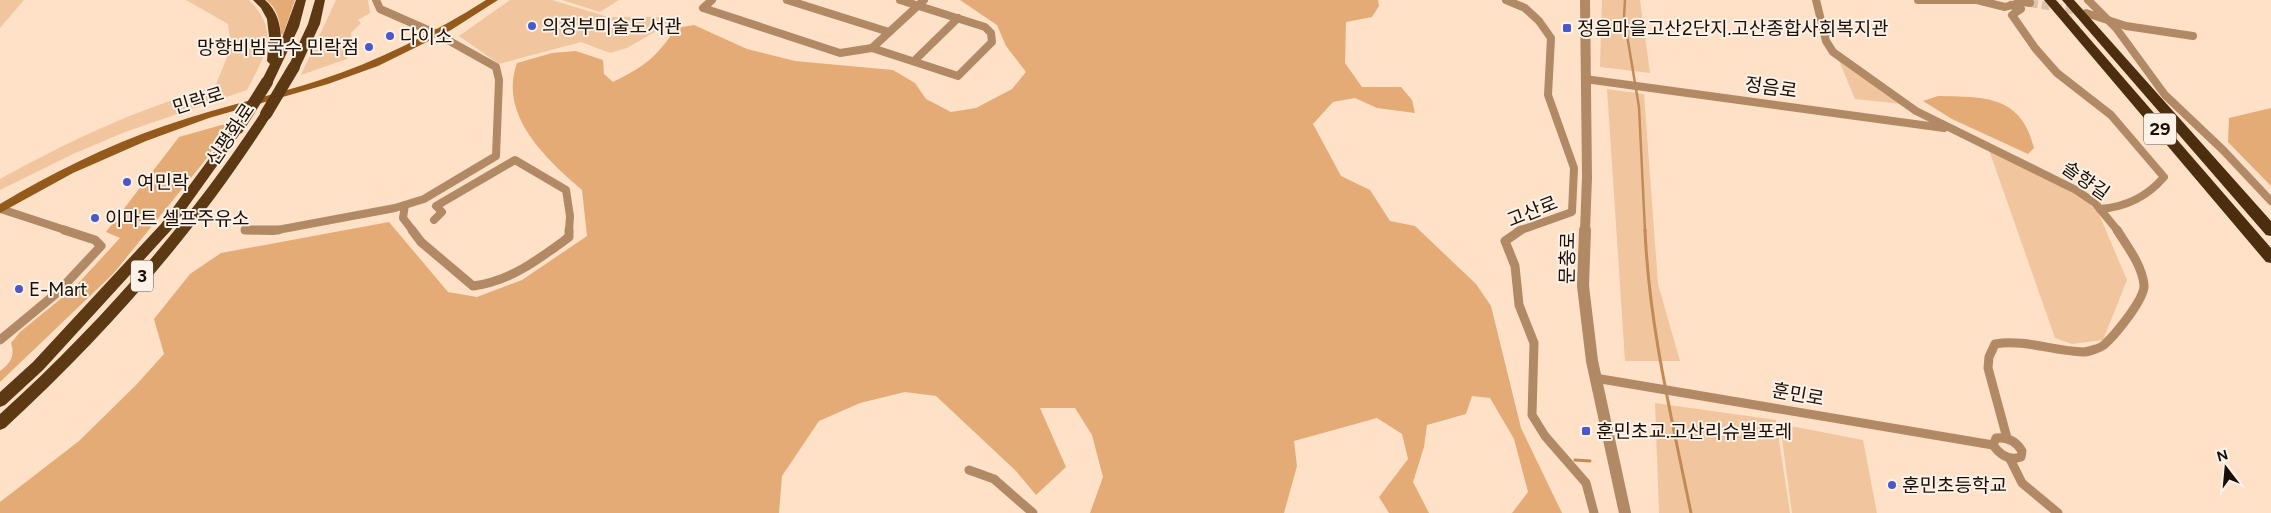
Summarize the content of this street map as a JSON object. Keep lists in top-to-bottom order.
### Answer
{
  "streets": {
    "highway": ["29", "신평화로", "3"],
    "main road": ["민락로"],
    "street": [
      "정음로",
      "솔향길",
      "고산로",
      "문충로",
      "훈민로"
    ]
  },
  "crossings": [
    ["정음로", "솔향길"],
    ["정음로", "문충로"],
    ["문충로", "훈민로"]
  ],
  "places": {
    "other": [
      "의정부미술도서관",
      "다이소",
      "망향비빔국수 민락점",
      "여민락",
      "이마트 셀프주유소",
      "E-Mart",
      "훈민초등학교"
    ],
    "transit": ["정음마을고산2단지.고산종합사회복지관", "훈민초교.고산리슈빌포레"]
  },
  "north": "top"
}
